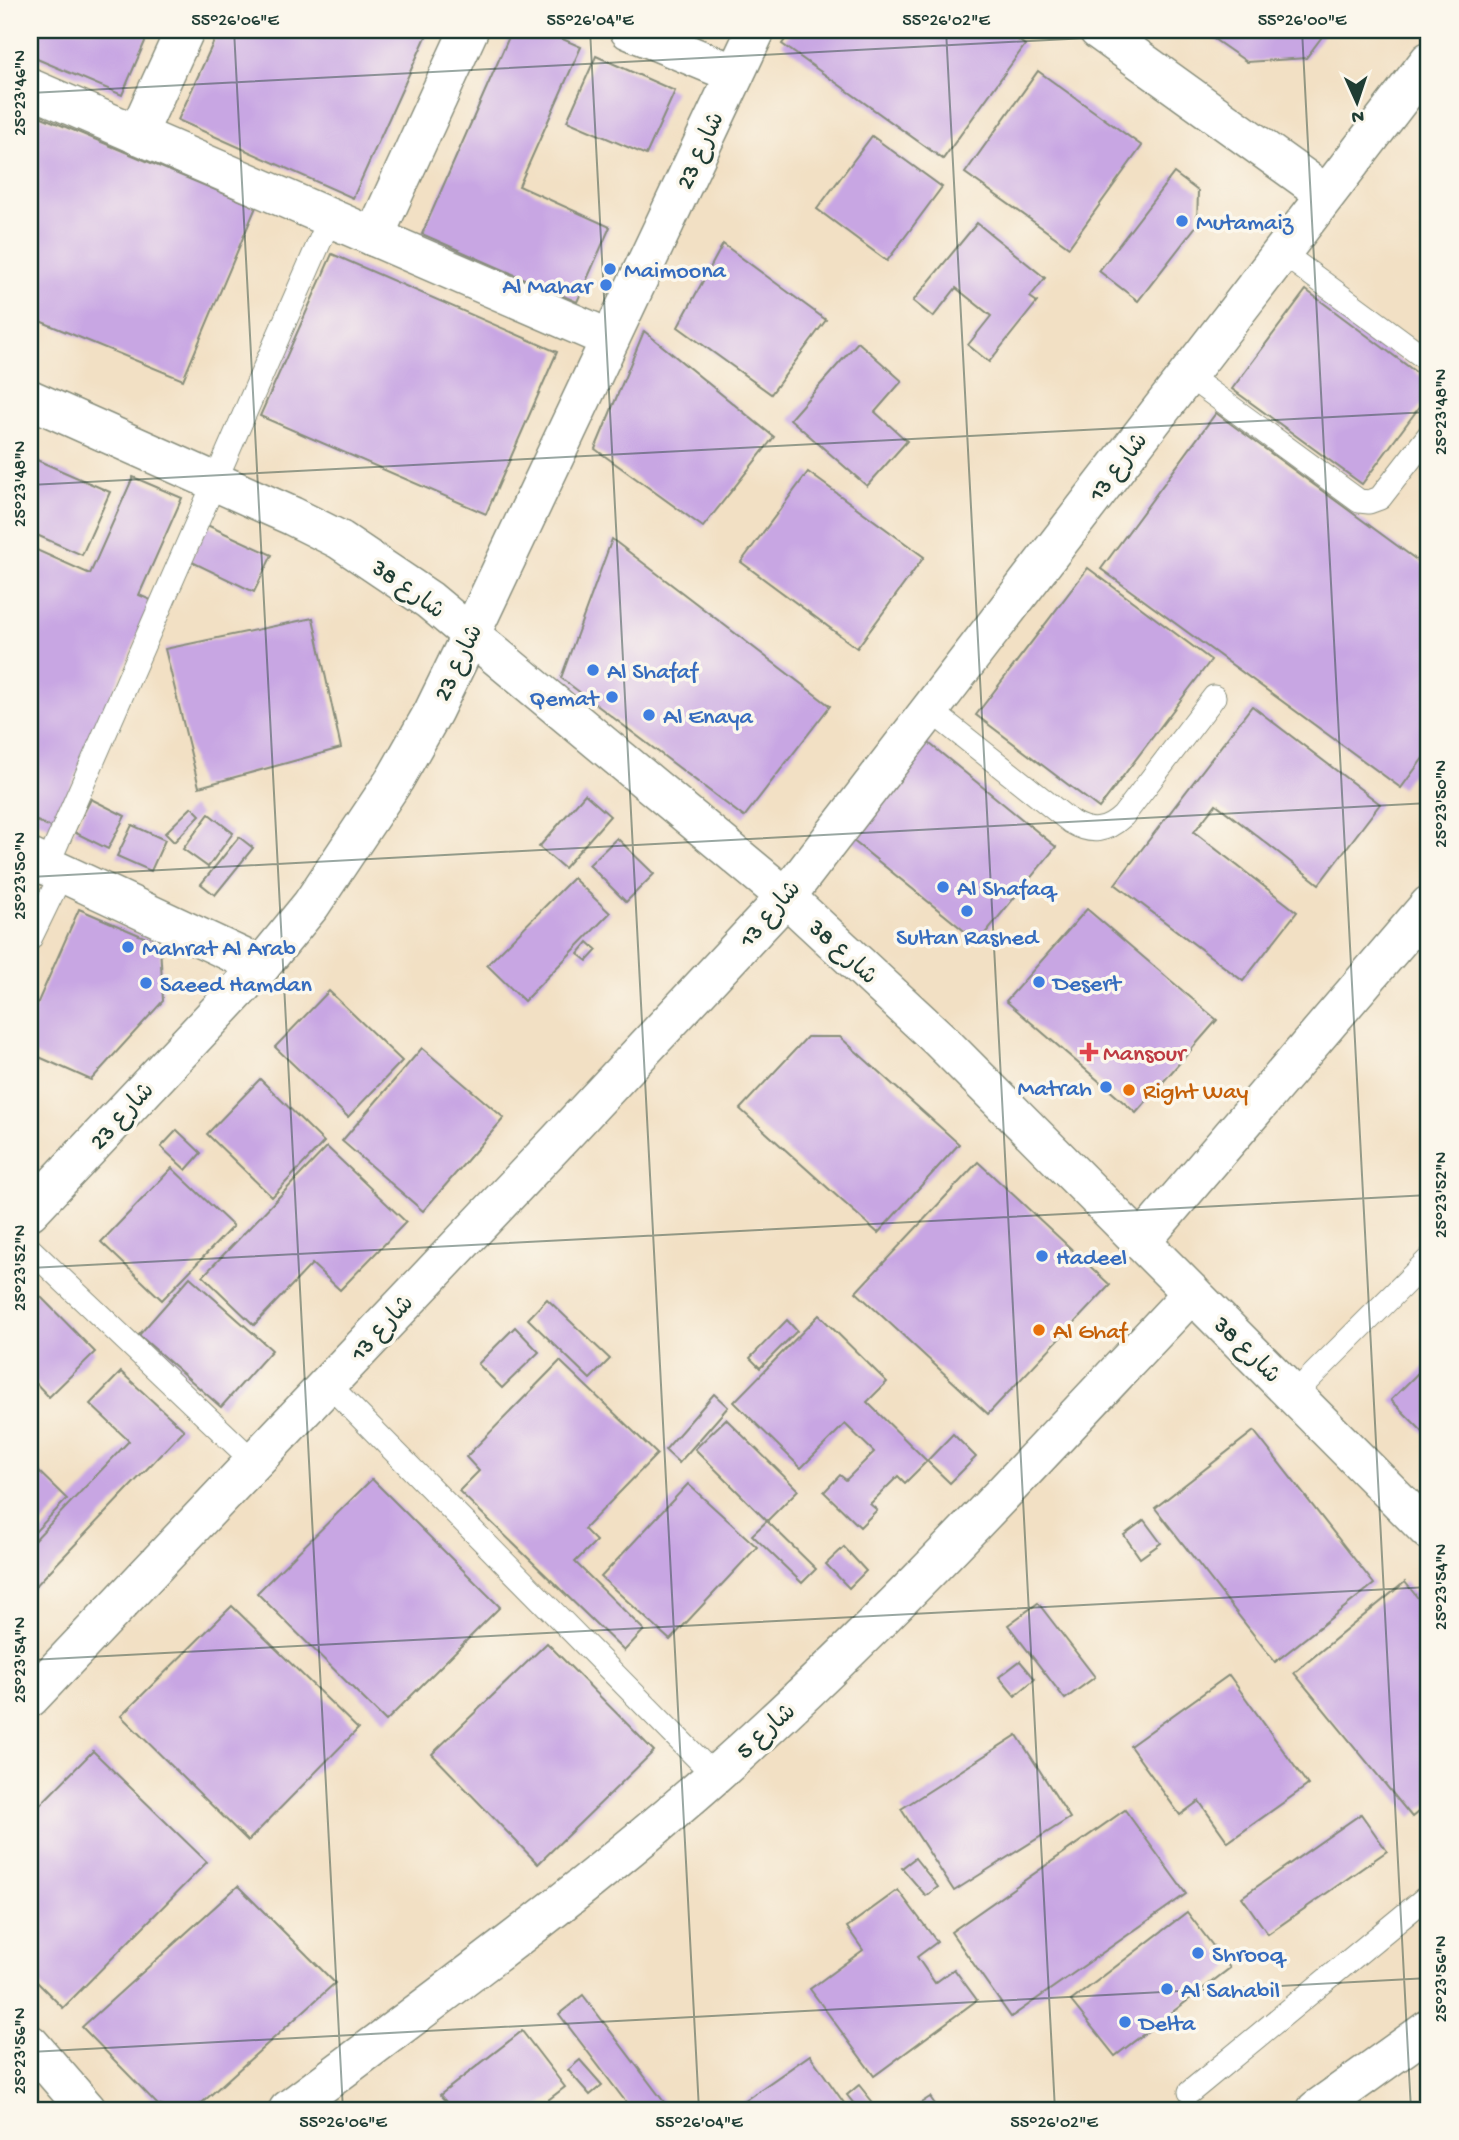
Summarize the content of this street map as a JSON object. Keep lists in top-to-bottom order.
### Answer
{
  "streets": {
    "street": [
      "شارع 23",
      "شارع 13",
      "شارع 38",
      "شارع 5"
    ]
  },
  "crossings": [
    ["شارع 23", "شارع 38"],
    ["شارع 13", "شارع 38"],
    ["شارع 38", "شارع 5"]
  ],
  "places": {
    "other": [
      "Mutamaiz",
      "Maimoona",
      "Al Mahar",
      "Al Shafaf",
      "Qemat",
      "Al Enaya",
      "Al Shafaq",
      "Sultan Rashed",
      "Mahrat Al Arab",
      "Desert",
      "Saeed Hamdan",
      "Matrah",
      "Right Way",
      "Hadeel",
      "Al Ghaf",
      "Shrooq",
      "Al Sahabil",
      "Delta"
    ],
    "health": ["Mansour"]
  },
  "north": "bottom",
  "coordinates": [
    "55°26'06\"E",
    "55°26'04\"E",
    "55°26'02\"E",
    "55°26'00\"E",
    "25°23'46\"N",
    "25°23'48\"N",
    "25°23'50\"N",
    "25°23'52\"N",
    "25°23'54\"N",
    "25°23'56\"N"
  ]
}
